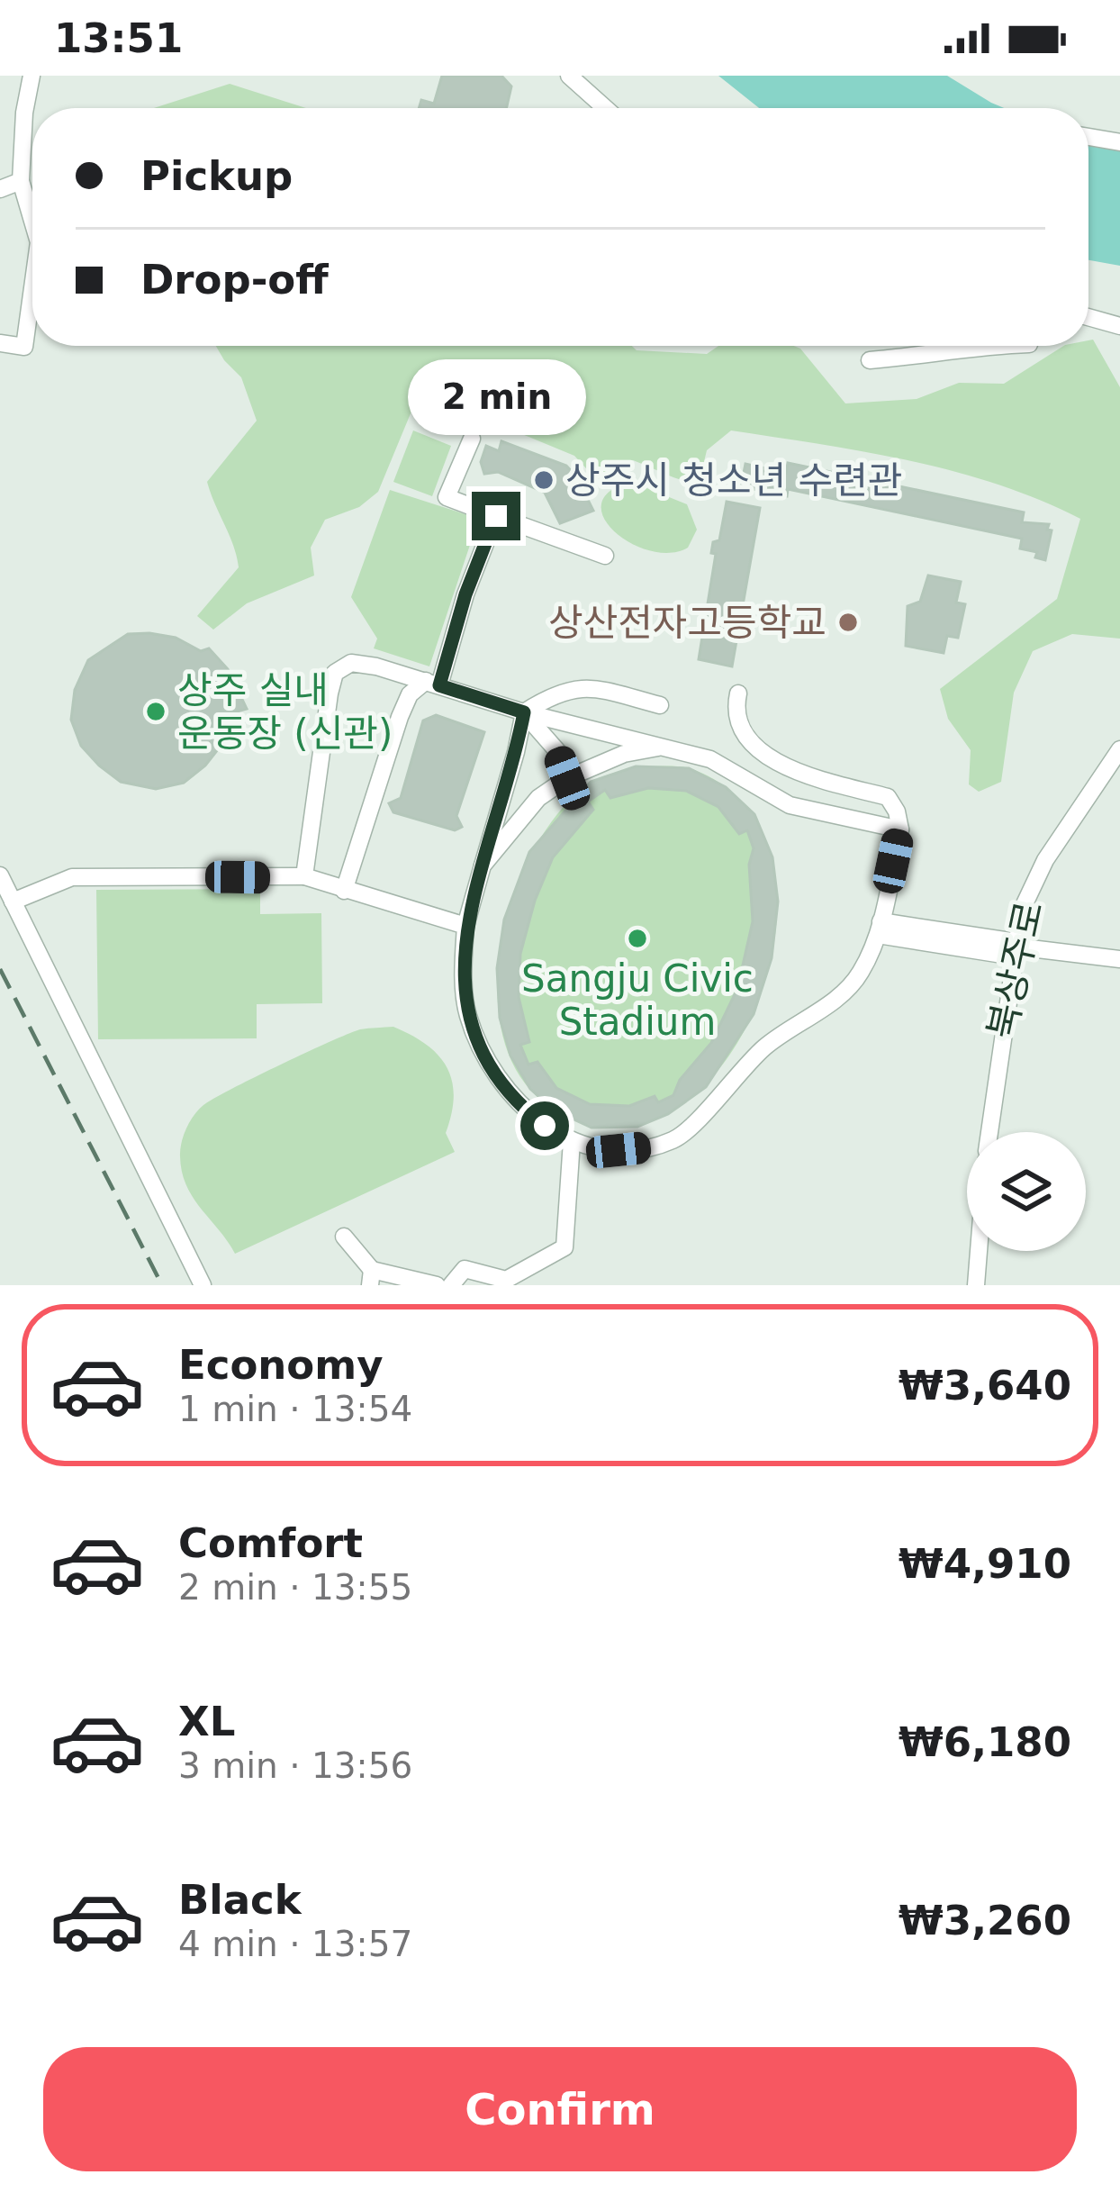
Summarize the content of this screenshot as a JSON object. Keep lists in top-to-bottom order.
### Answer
{
  "streets": {
    "street": ["북상주로"]
  },
  "places": [
    "상주시 청소년 수련관",
    "상산전자고등학교",
    "상주 실내 운동장 (신관)",
    "Sangju Civic Stadium"
  ],
  "page": {
    "status": "13:51",
    "banner": ["Pickup", "Drop-off"],
    "bubble": "2 min",
    "list": [
      {
        "name": "Economy",
        "note": "1 min · 13:54",
        "value": "₩3,640"
      },
      {
        "name": "Comfort",
        "note": "2 min · 13:55",
        "value": "₩4,910"
      },
      {
        "name": "XL",
        "note": "3 min · 13:56",
        "value": "₩6,180"
      },
      {
        "name": "Black",
        "note": "4 min · 13:57",
        "value": "₩3,260"
      }
    ],
    "buttons": "Confirm"
  }
}
